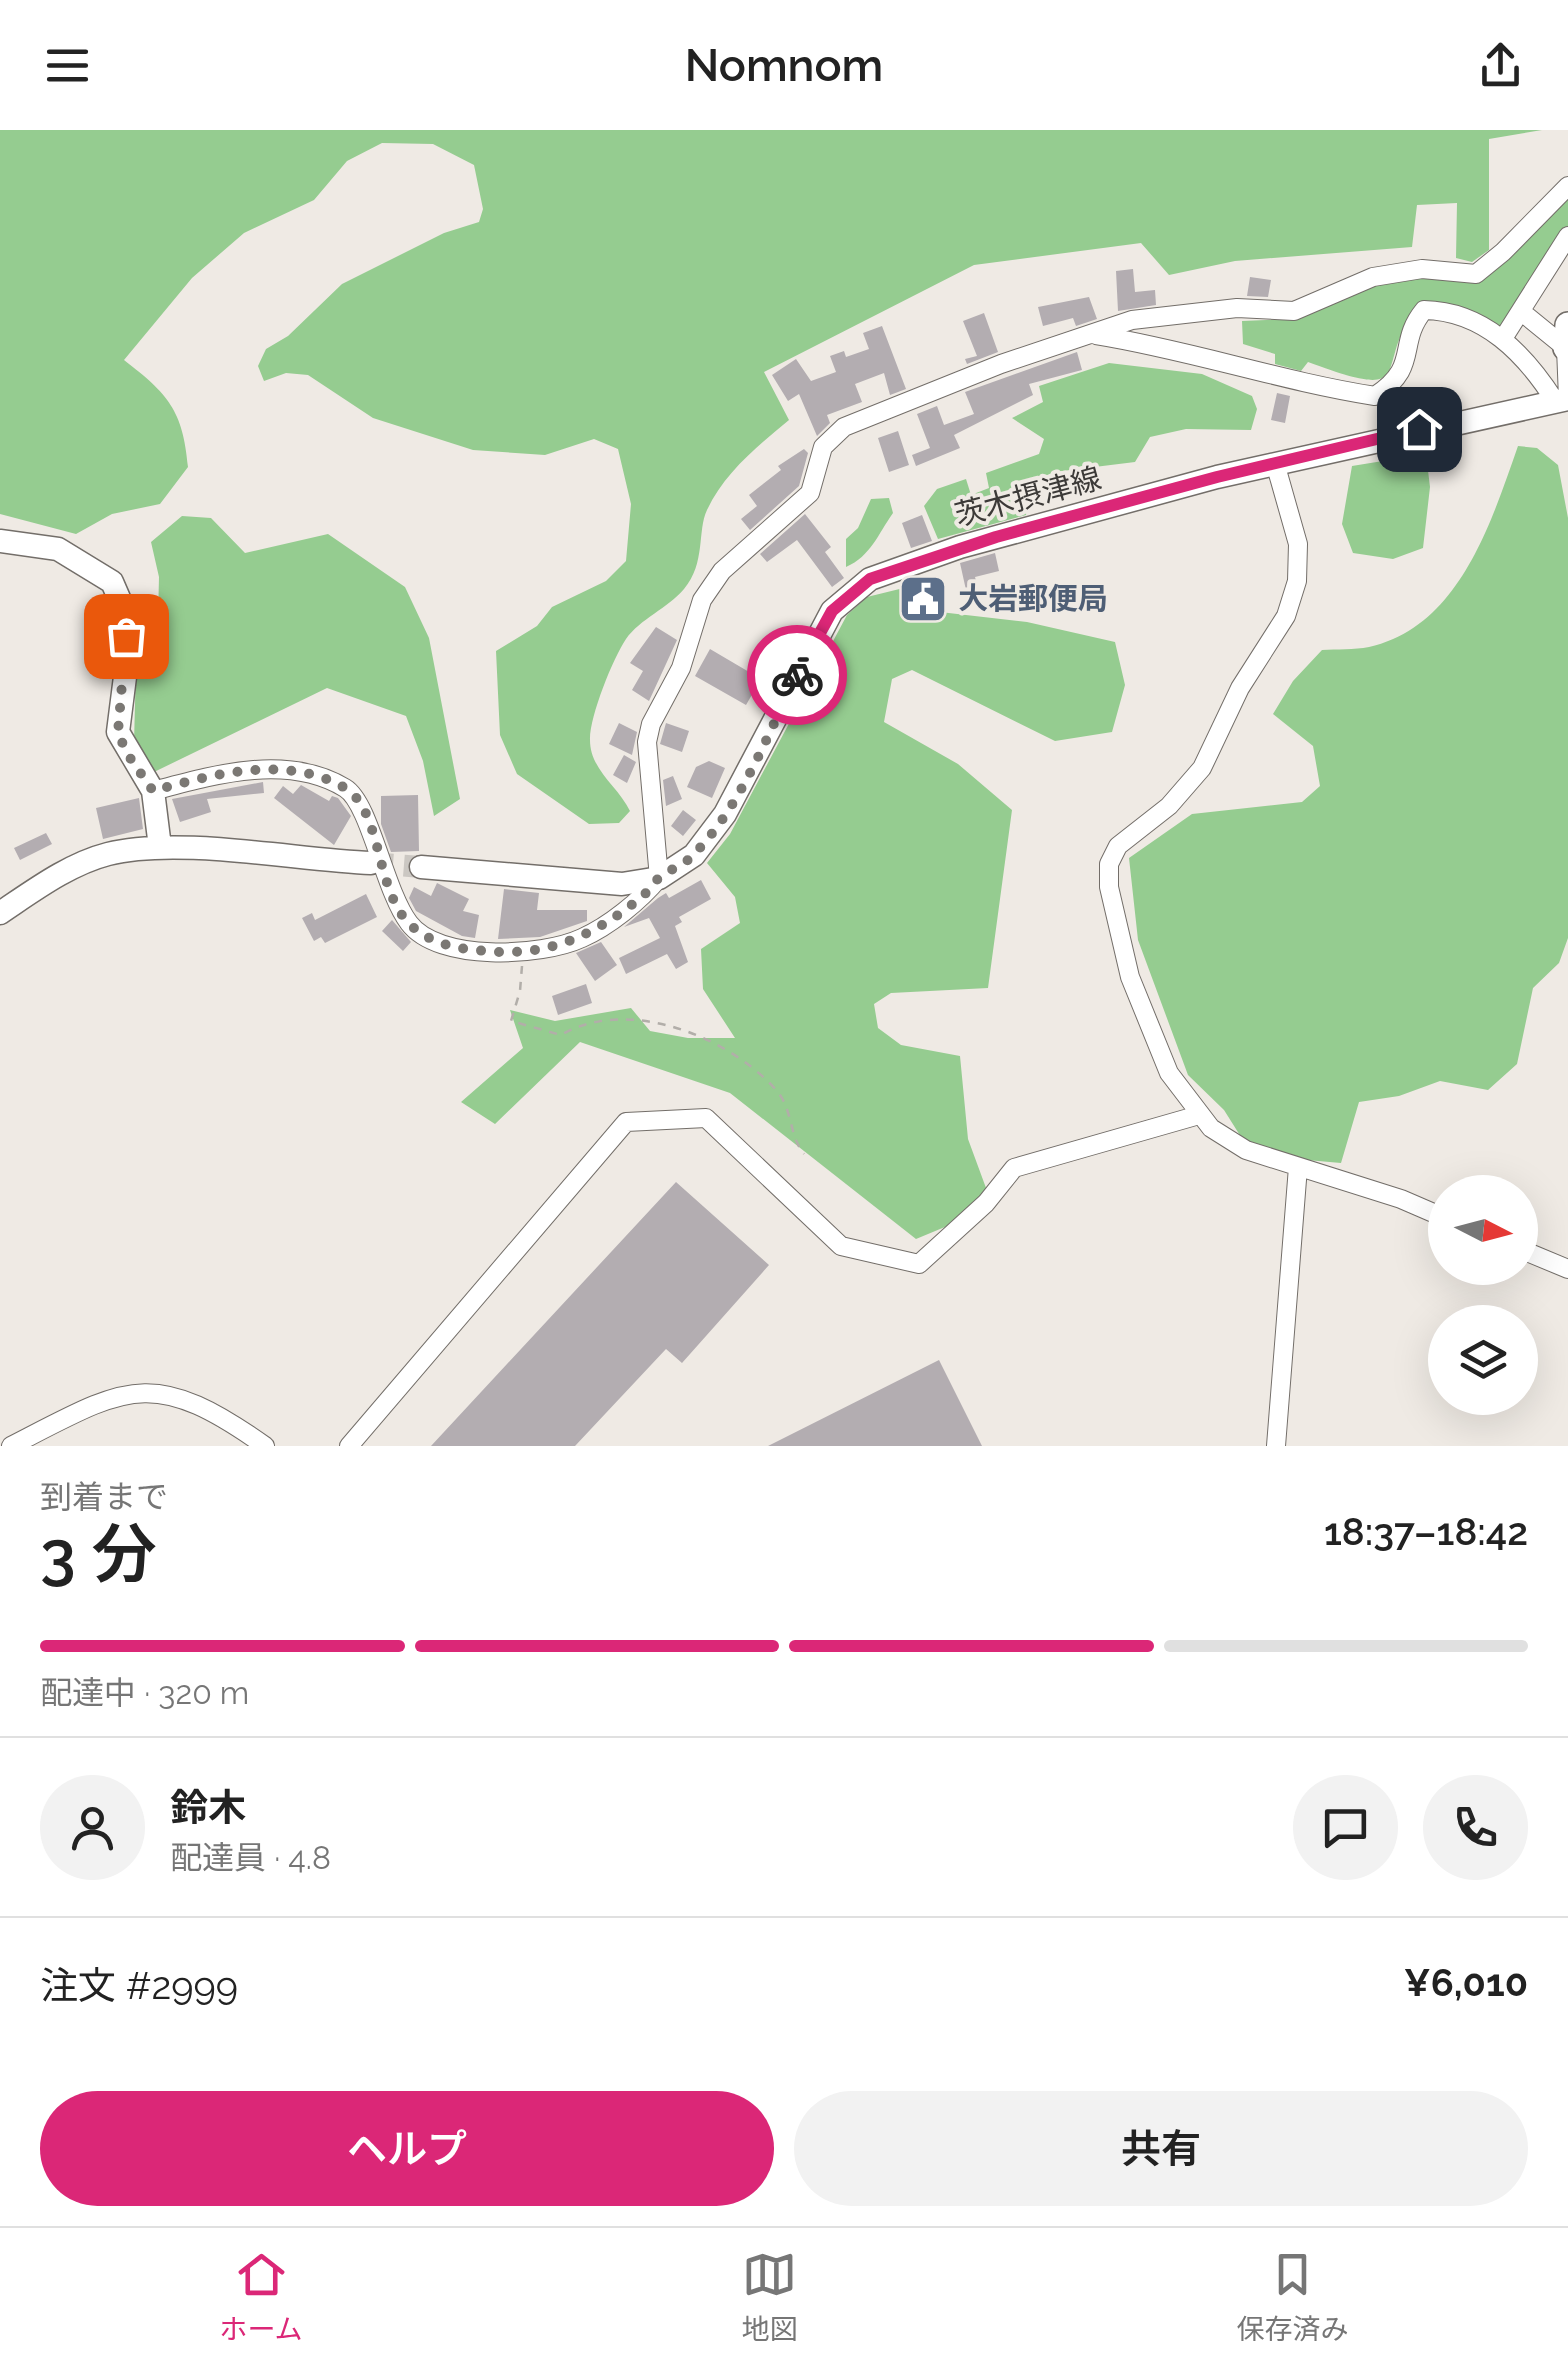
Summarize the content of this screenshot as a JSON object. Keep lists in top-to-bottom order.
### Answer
{
  "streets": {
    "main road": ["茨木摂津線"]
  },
  "places": {
    "public building": ["大岩郵便局"]
  },
  "north": "right",
  "page": {
    "header": "Nomnom",
    "heading": ["3 分", "到着まで", "18:37–18:42"],
    "panel": [
      "鈴木",
      "配達員 · 4.8",
      "注文 #2999",
      "¥6,010"
    ],
    "bar": "配達中 · 320 m",
    "buttons": ["ヘルプ", "共有"],
    "tabs": ["ホーム", "地図", "保存済み"]
  }
}
